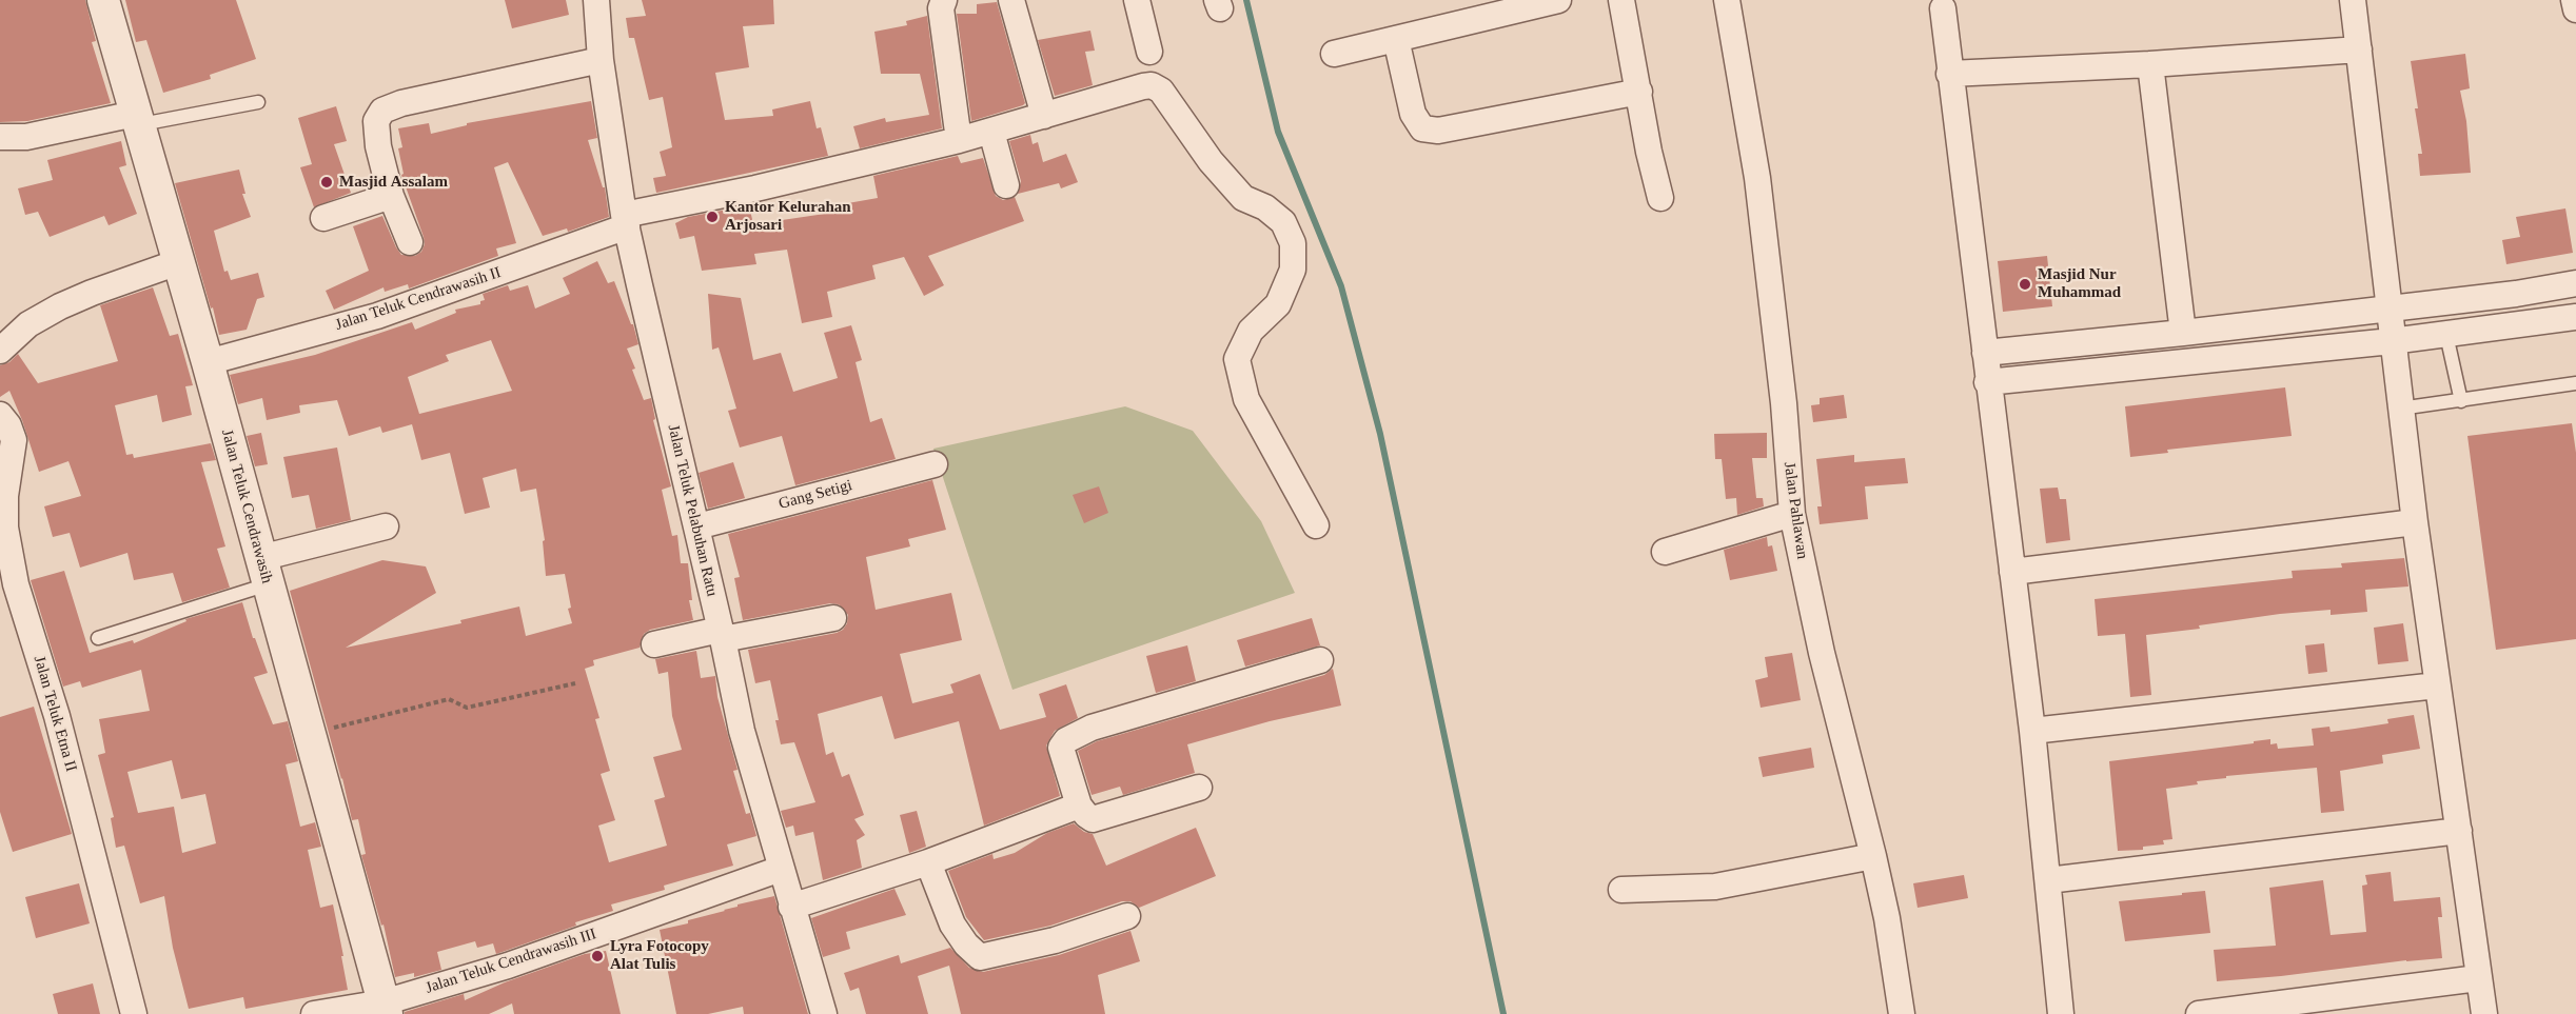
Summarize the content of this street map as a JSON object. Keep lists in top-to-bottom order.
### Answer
{
  "streets": {
    "street": [
      "Jalan Teluk Cendrawasih II",
      "Gang Setigi",
      "Jalan Teluk Cendrawasih",
      "Jalan Teluk Pelabuhan Ratu",
      "Jalan Pahlawan",
      "Jalan Teluk Etna II",
      "Jalan Teluk Cendrawasih III"
    ]
  },
  "crossings": [
    ["Jalan Teluk Cendrawasih II", "Jalan Teluk Cendrawasih"],
    ["Jalan Teluk Cendrawasih II", "Jalan Teluk Pelabuhan Ratu"],
    ["Gang Setigi", "Jalan Teluk Pelabuhan Ratu"],
    ["Jalan Teluk Cendrawasih", "Jalan Teluk Cendrawasih III"],
    ["Jalan Teluk Pelabuhan Ratu", "Jalan Teluk Cendrawasih III"]
  ],
  "places": [
    "Masjid Assalam",
    "Kantor Kelurahan Arjosari",
    "Masjid Nur Muhammad",
    "Lyra Fotocopy Alat Tulis"
  ]
}
